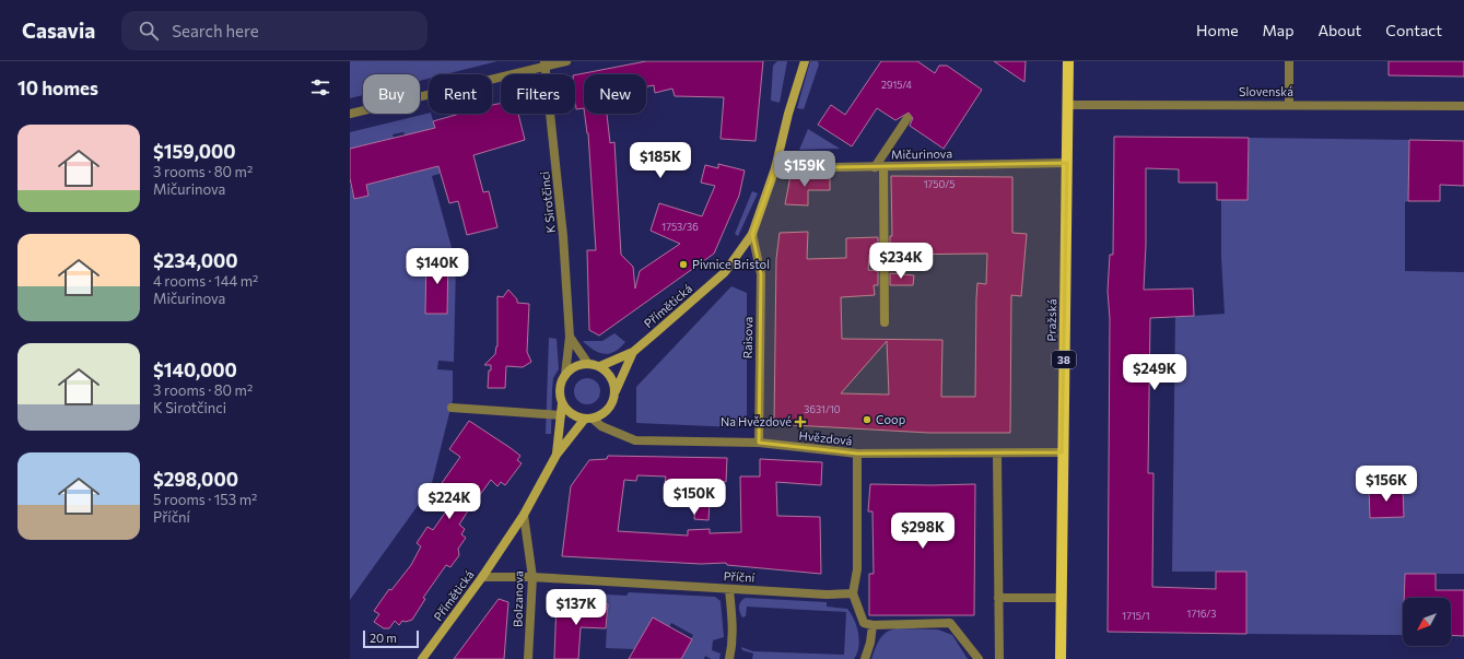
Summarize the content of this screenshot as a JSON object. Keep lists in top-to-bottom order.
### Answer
{
  "streets": {
    "main road": ["Přímětická", "Pražská", "38"],
    "street": [
      "Slovenská",
      "Mičurinova",
      "K Sirotčinci",
      "Raisova",
      "Hvězdová",
      "Příční",
      "Bolzanova"
    ]
  },
  "crossings": [
    ["Slovenská", "Pražská"],
    ["Mičurinova", "Přímětická"],
    ["Mičurinova", "Pražská"],
    ["K Sirotčinci", "Přímětická"],
    ["K Sirotčinci", "Hvězdová"],
    ["Přímětická", "Raisova"],
    ["Přímětická", "Hvězdová"],
    ["Přímětická", "Příční"],
    ["Přímětická", "Bolzanova"],
    ["Pražská", "Hvězdová"],
    ["Raisova", "Hvězdová"],
    ["Příční", "Bolzanova"]
  ],
  "places": {
    "other": ["Pivnice Bristol", "Coop"],
    "health": ["Na Hvězdové"]
  },
  "house_numbers": [
    "2915/4",
    "1750/5",
    "1753/36",
    "3631/10",
    "1716/3",
    "1715/1"
  ],
  "scale_bar": "20 m",
  "north": "bottom left",
  "page": {
    "header": "Casavia",
    "search": "Search here",
    "nav": [
      "Home",
      "Map",
      "About",
      "Contact"
    ],
    "heading": "10 homes",
    "chip": [
      "Buy",
      "Rent",
      "Filters",
      "New"
    ],
    "list": [
      {
        "name": "$159,000",
        "note": "3 rooms · 80 m² · Mičurinova"
      },
      {
        "name": "$234,000",
        "note": "4 rooms · 144 m² · Mičurinova"
      },
      {
        "name": "$140,000",
        "note": "3 rooms · 80 m² · K Sirotčinci"
      },
      {
        "name": "$298,000",
        "note": "5 rooms · 153 m² · Příční"
      }
    ],
    "price": [
      "$185K",
      "$159K",
      "$234K",
      "$140K",
      "$249K",
      "$156K",
      "$150K",
      "$224K",
      "$298K",
      "$137K"
    ],
    "scale": "20 m"
  }
}
